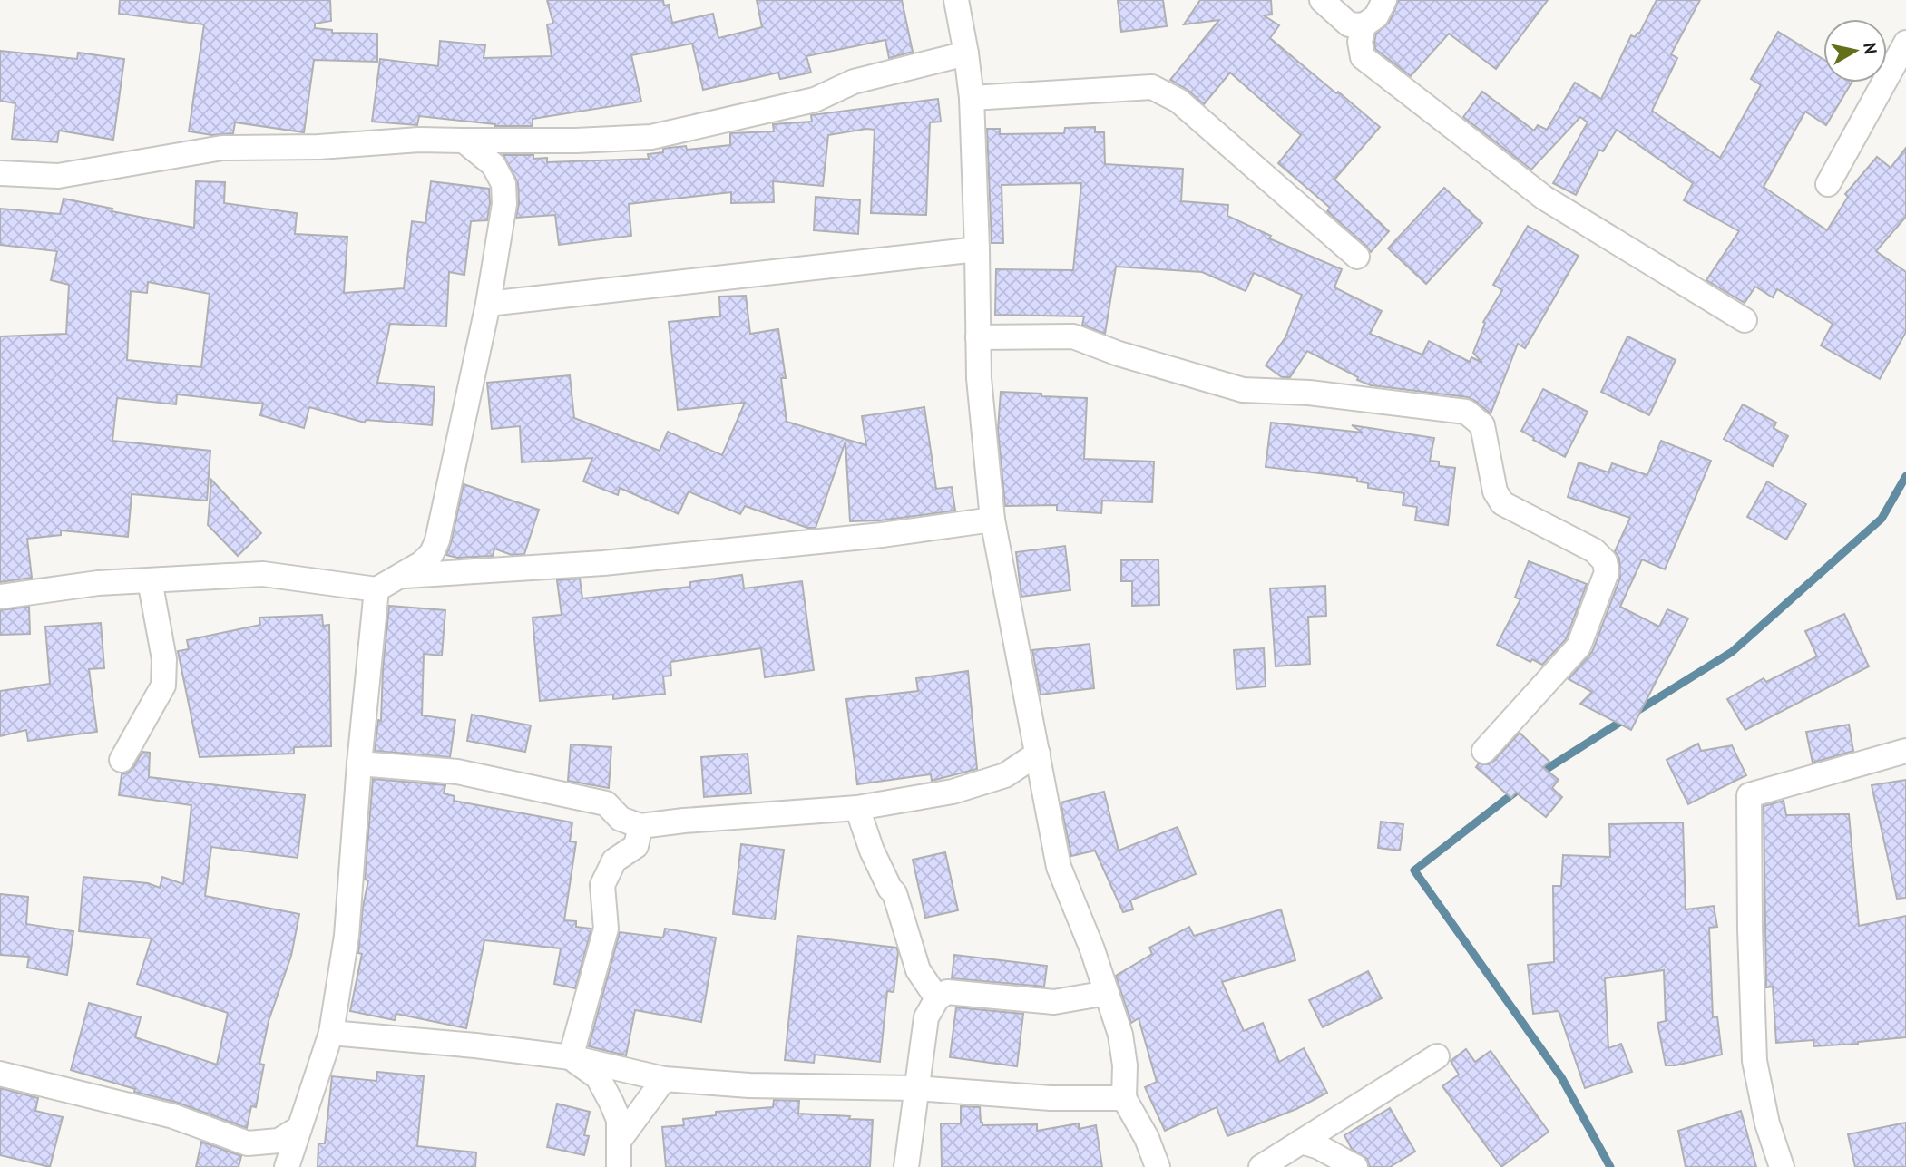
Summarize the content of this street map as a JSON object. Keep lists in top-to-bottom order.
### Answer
{
  "north": "right"
}
